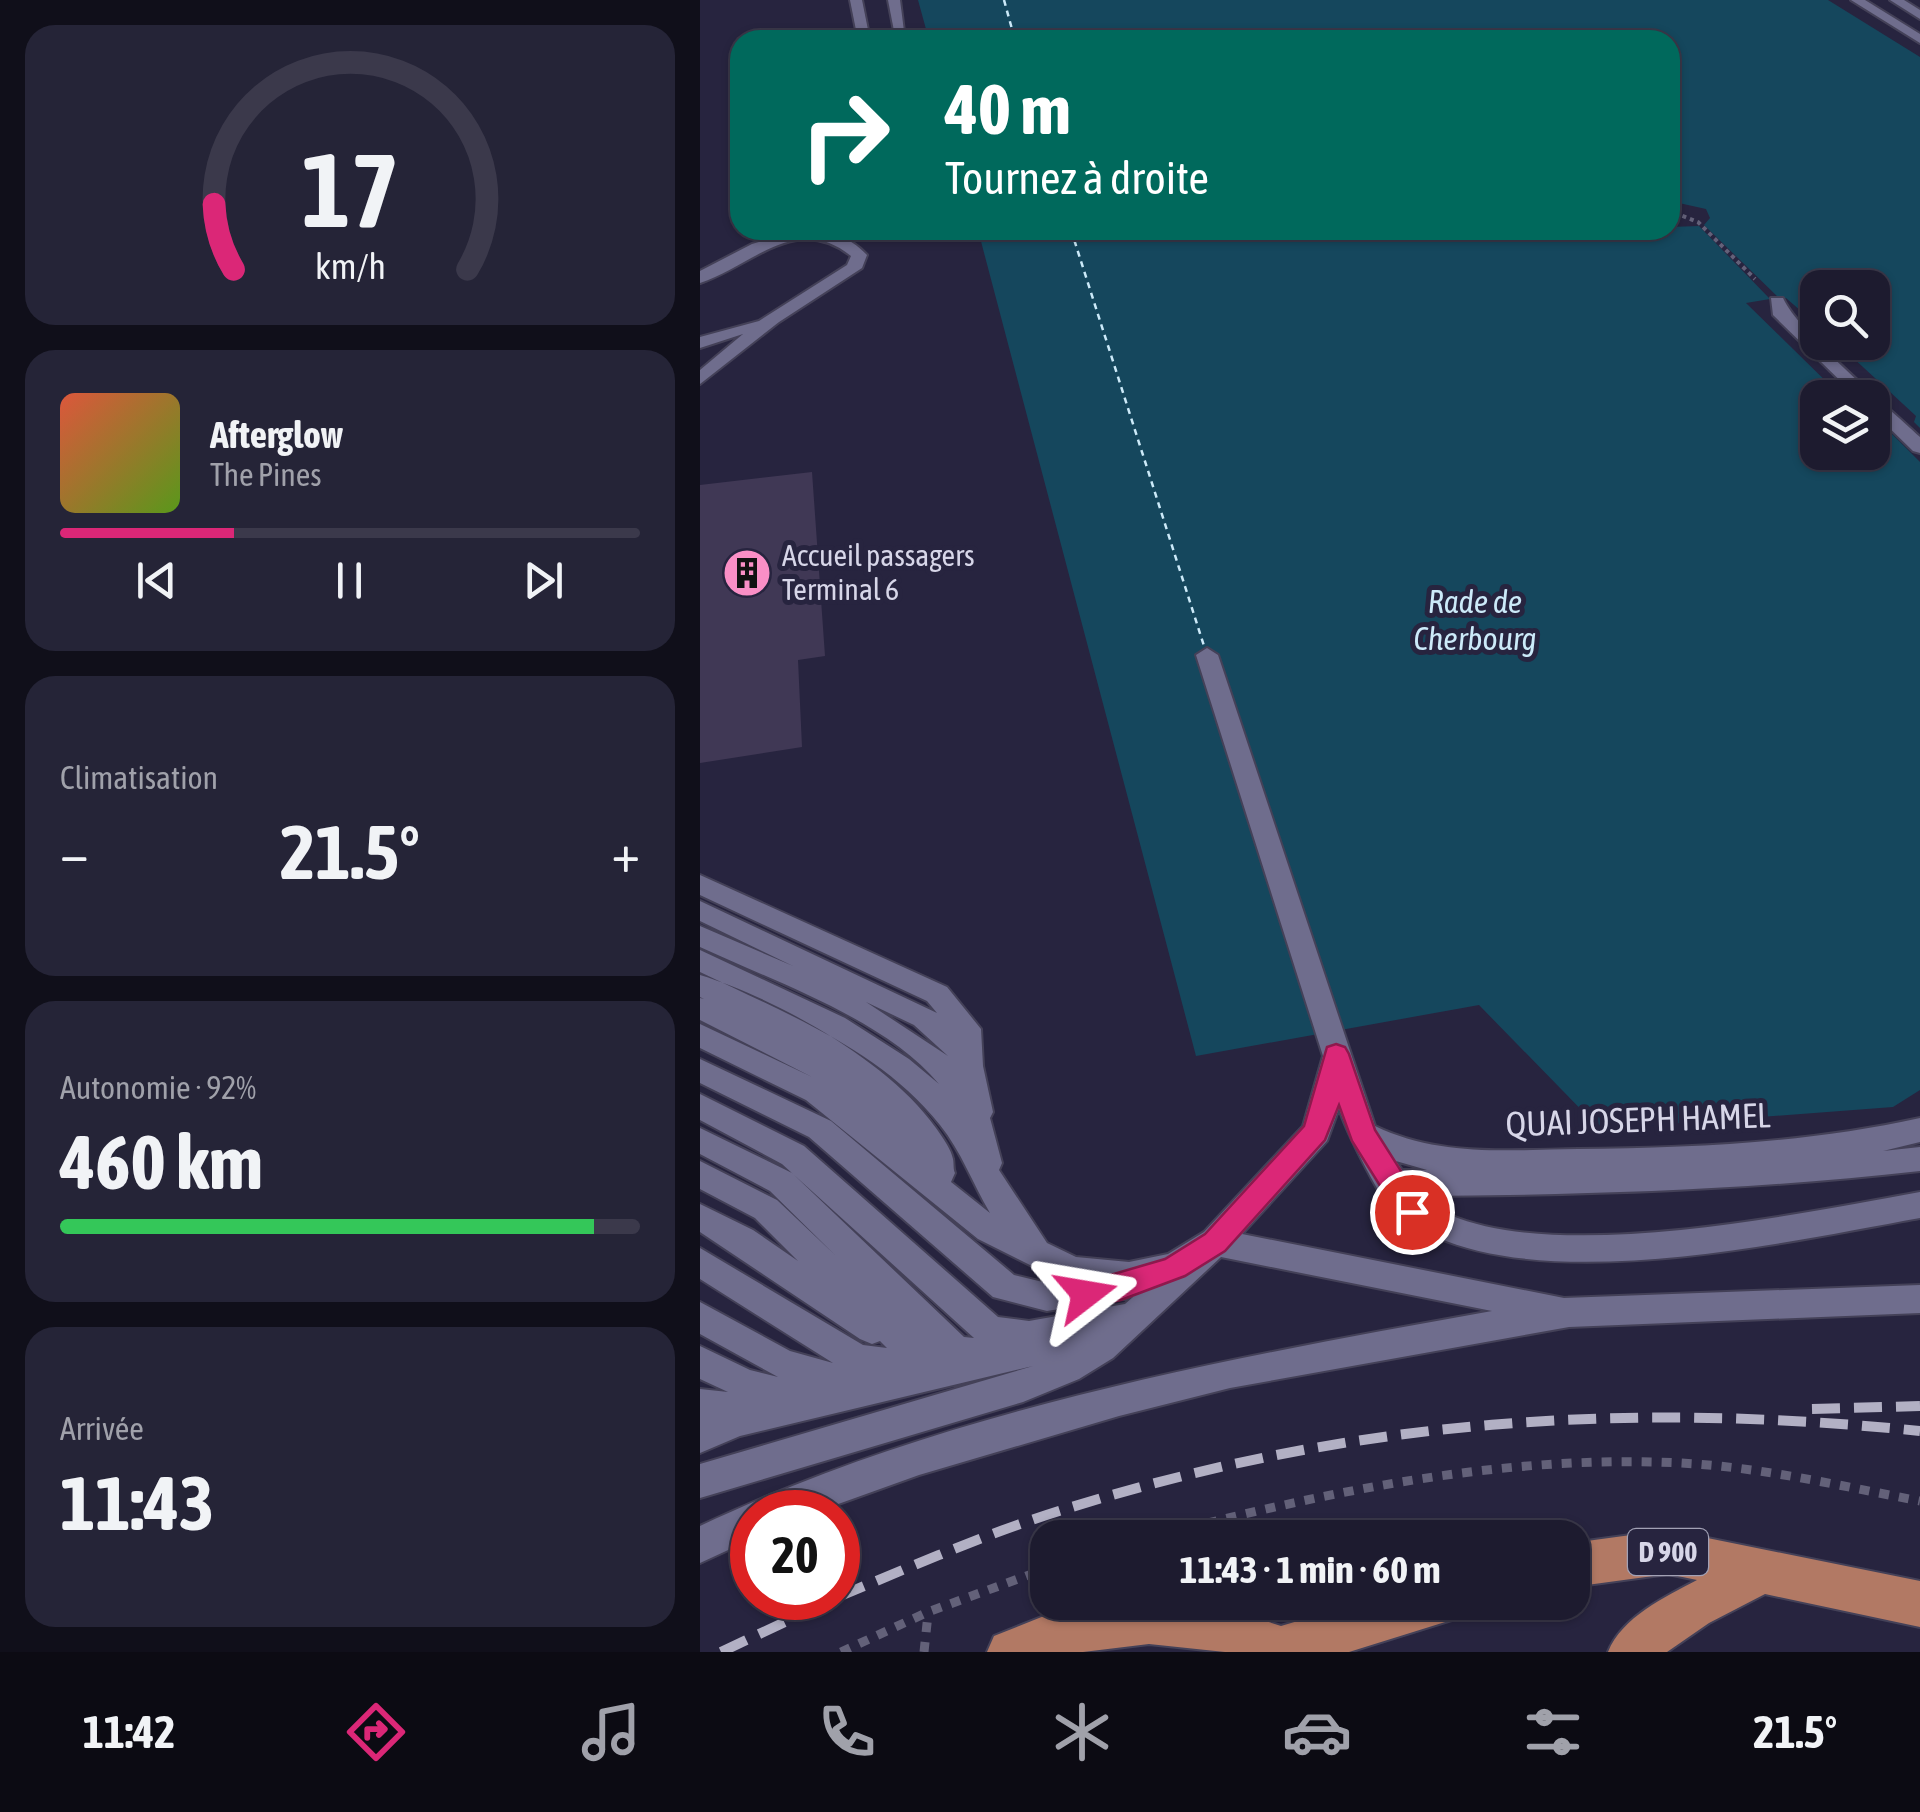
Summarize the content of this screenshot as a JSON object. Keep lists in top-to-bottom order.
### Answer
{
  "streets": {
    "main road": ["D 900"],
    "lane": ["QUAI JOSEPH HAMEL"]
  },
  "water": ["Rade de Cherbourg"],
  "places": {
    "building": ["Accueil passagers Terminal 6"]
  },
  "page": {
    "turn": ["40 m", "Tournez à droite"],
    "song": ["Afterglow", "The Pines"],
    "tile": [
      "Climatisation",
      ["Autonomie · 92%", "460 km"],
      ["Arrivée", "11:43"]
    ],
    "heat": ["−", "21.5°", "+"],
    "limit": "20",
    "trip": "11:43 · 1 min · 60 m",
    "tabs": ["11:42", "21.5°"],
    "gauge": ["17", "km/h"]
  }
}
